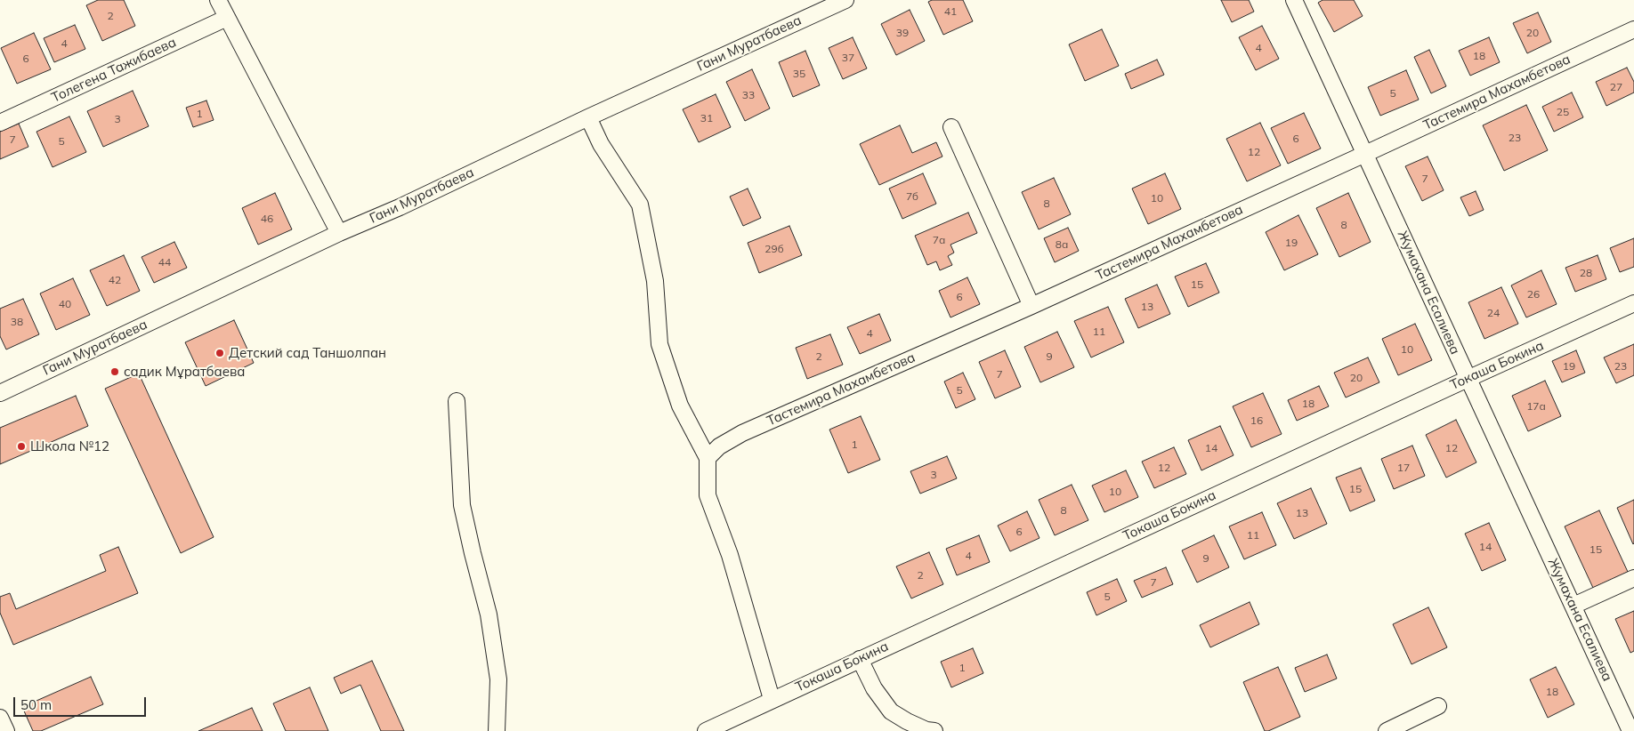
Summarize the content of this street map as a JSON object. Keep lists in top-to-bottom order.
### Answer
{
  "streets": {
    "street": [
      "Гани Муратбаева",
      "Толегена Тажибаева",
      "Тастемира Махамбетова",
      "Жумахана Есалиева",
      "Токаша Бокина"
    ]
  },
  "crossings": [
    ["Тастемира Махамбетова", "Жумахана Есалиева"],
    ["Жумахана Есалиева", "Токаша Бокина"]
  ],
  "places": ["Детский сад Таншолпан", "садик Мұратбаева", "Школа №12"],
  "house_numbers": [
    "41",
    "2",
    "39",
    "20",
    "4",
    "4",
    "18",
    "37",
    "6",
    "35",
    "27",
    "5",
    "33",
    "25",
    "1",
    "31",
    "3",
    "23",
    "6",
    "7",
    "5",
    "12",
    "7",
    "7б",
    "10",
    "8",
    "46",
    "8",
    "7а",
    "19",
    "8а",
    "29б",
    "44",
    "28",
    "42",
    "15",
    "26",
    "6",
    "40",
    "13",
    "24",
    "38",
    "11",
    "4",
    "10",
    "2",
    "9",
    "19",
    "23",
    "7",
    "20",
    "5",
    "18",
    "17а",
    "16",
    "1",
    "14",
    "12",
    "12",
    "17",
    "3",
    "15",
    "10",
    "8",
    "13",
    "6",
    "11",
    "14",
    "15",
    "4",
    "9",
    "2",
    "7",
    "5",
    "1",
    "18"
  ],
  "scale_bar": "50 m"
}
